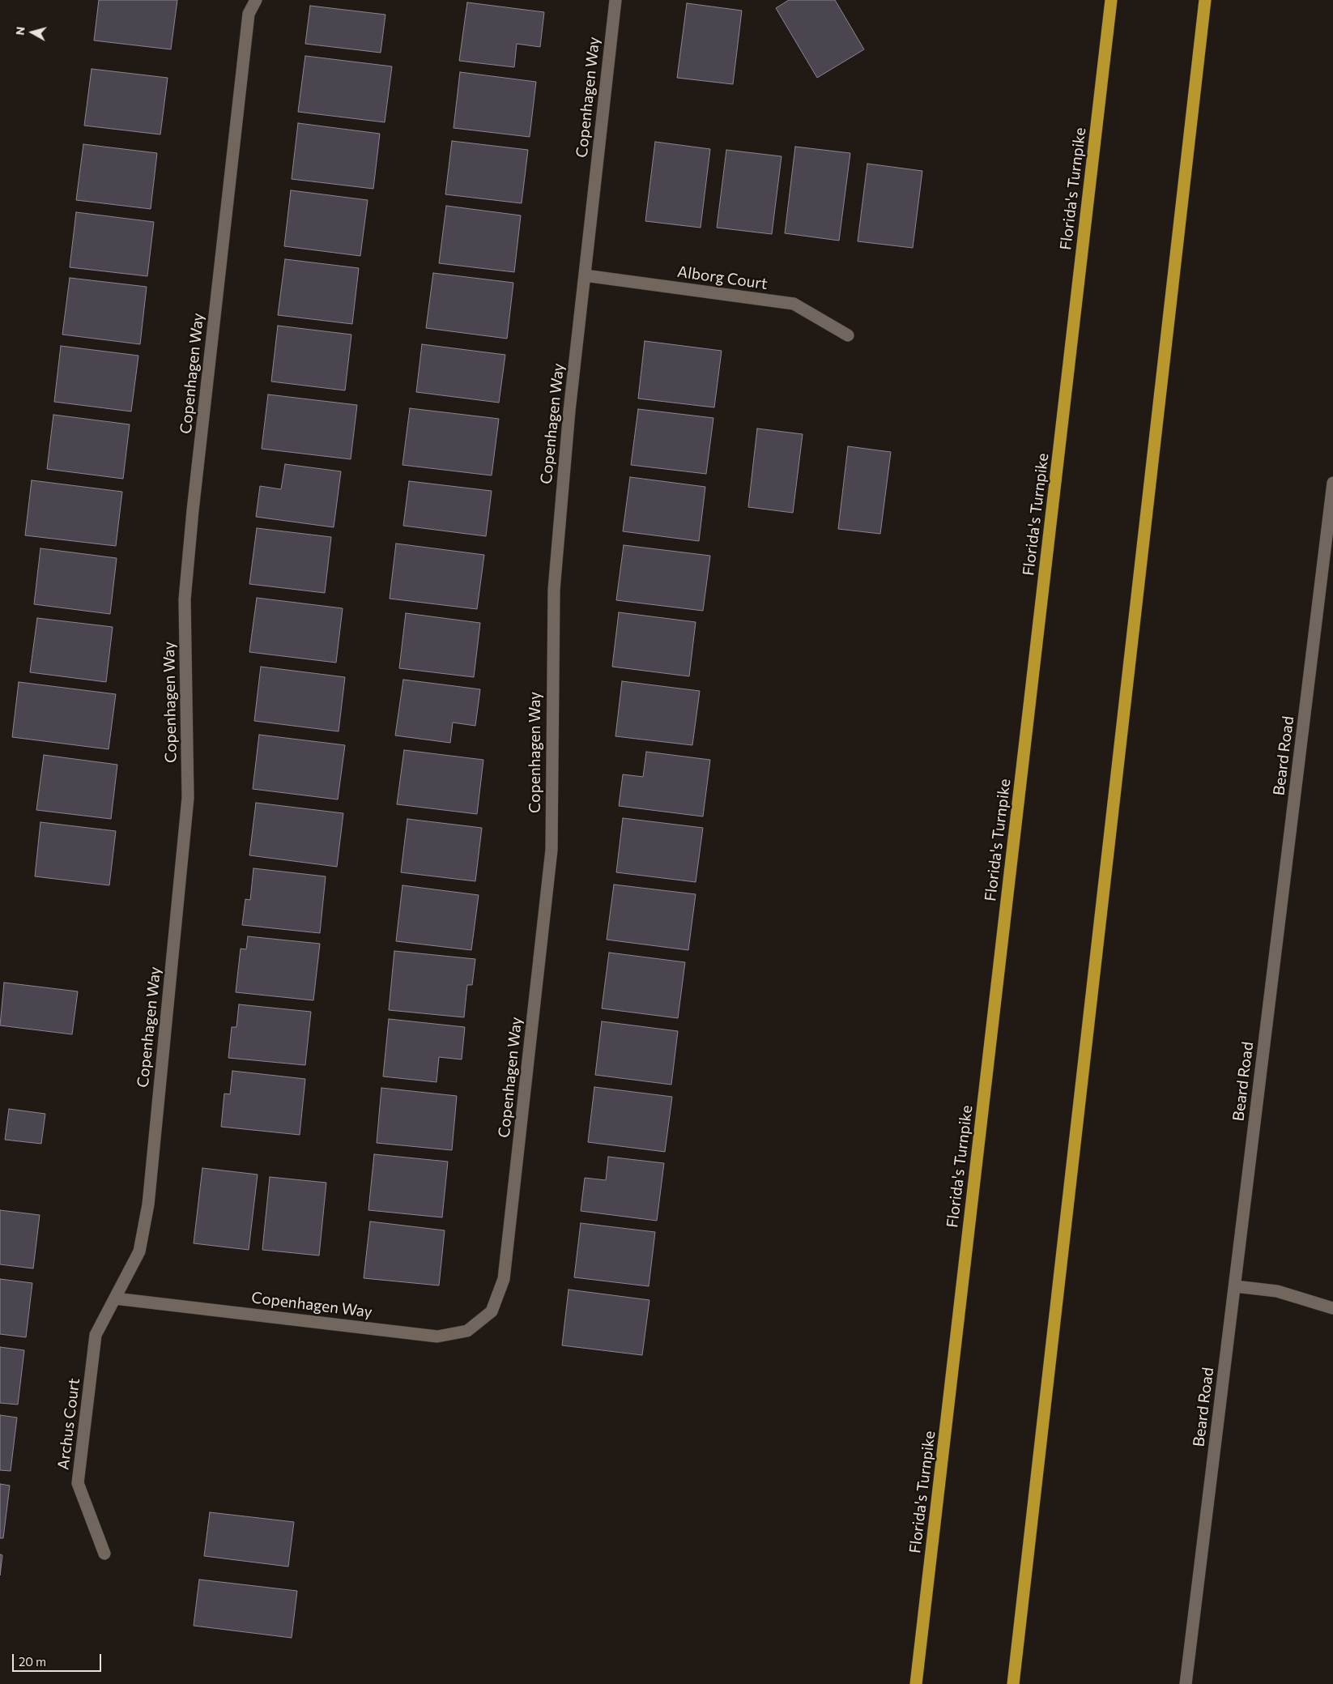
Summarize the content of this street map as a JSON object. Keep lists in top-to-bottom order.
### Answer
{
  "streets": {
    "highway": ["Florida's Turnpike"],
    "street": [
      "Copenhagen Way",
      "Alborg Court",
      "Beard Road",
      "Archus Court"
    ]
  },
  "crossings": [
    ["Copenhagen Way", "Alborg Court"],
    ["Copenhagen Way", "Archus Court"]
  ],
  "scale_bar": "20 m",
  "north": "left"
}
